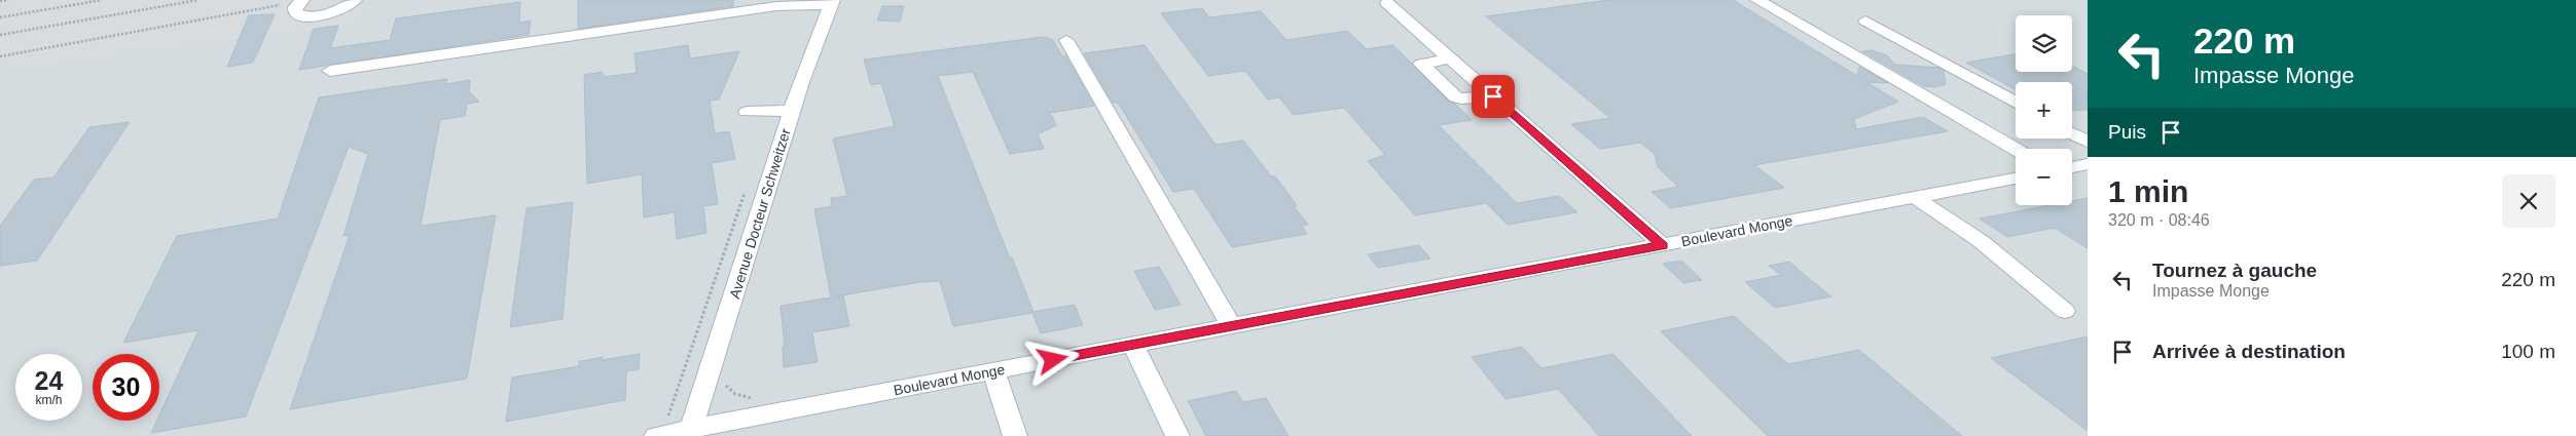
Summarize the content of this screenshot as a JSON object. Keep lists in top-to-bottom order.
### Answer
{
  "streets": {
    "street": ["Avenue Docteur Schweitzer", "Boulevard Monge"]
  },
  "crossings": [
    ["Avenue Docteur Schweitzer", "Boulevard Monge"]
  ],
  "page": {
    "turn": ["220 m", "Impasse Monge"],
    "map_buttons": ["+", "−"],
    "then": "Puis",
    "heading": ["1 min", "320 m · 08:46"],
    "list": [
      {
        "name": "Tournez à gauche",
        "note": "Impasse Monge",
        "value": "220 m"
      },
      {
        "name": "Arrivée à destination",
        "value": "100 m"
      }
    ],
    "speed": "24 km/h",
    "limit": "30"
  }
}
